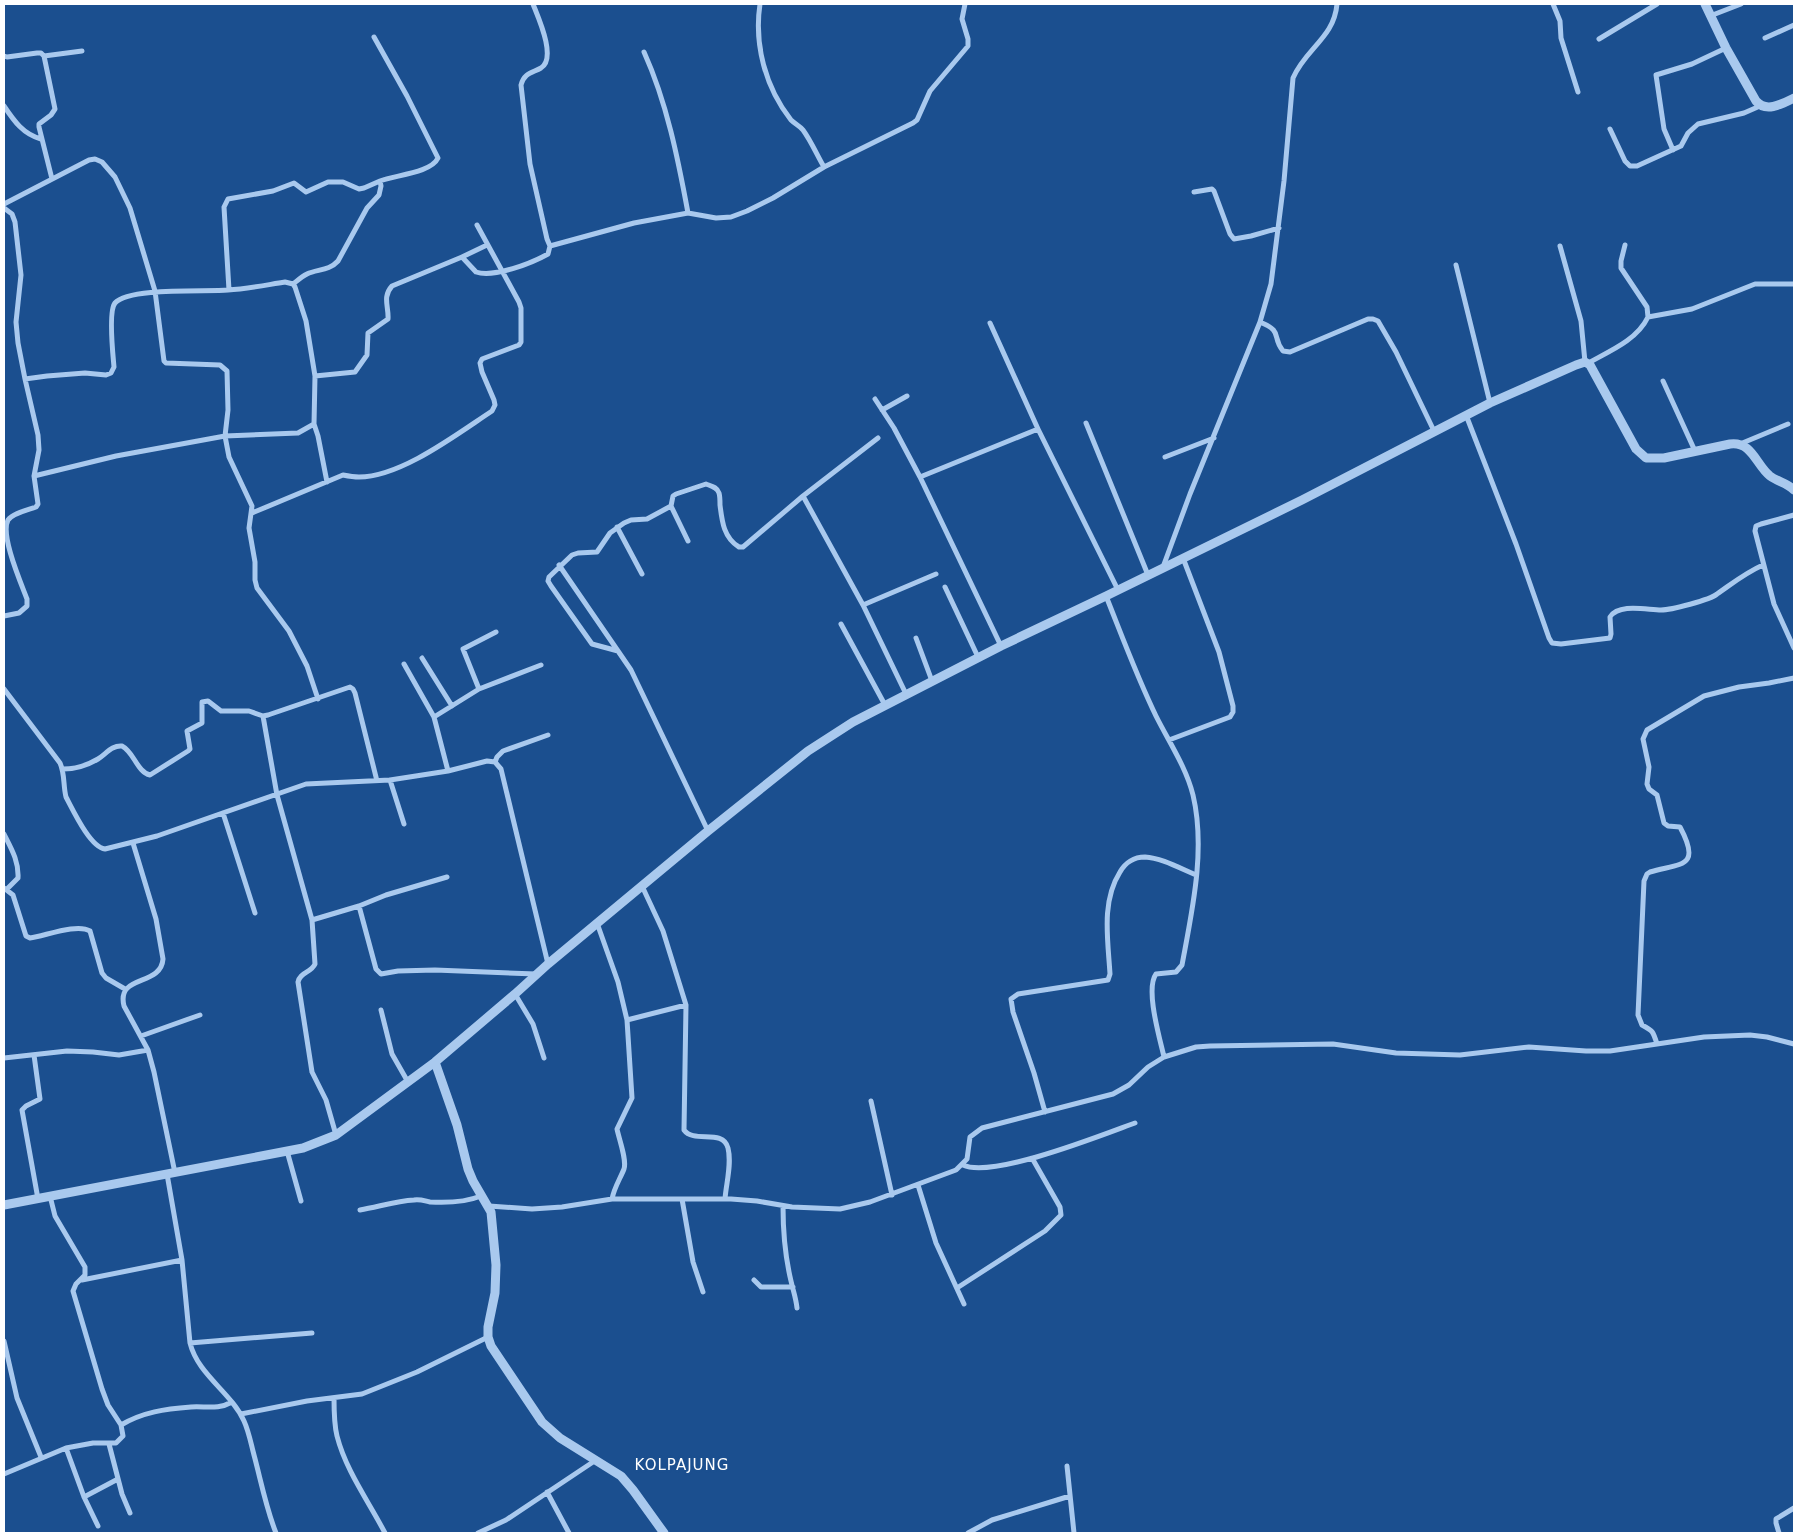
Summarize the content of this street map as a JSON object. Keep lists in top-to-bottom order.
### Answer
{
  "districts": ["KOLPAJUNG"]
}
